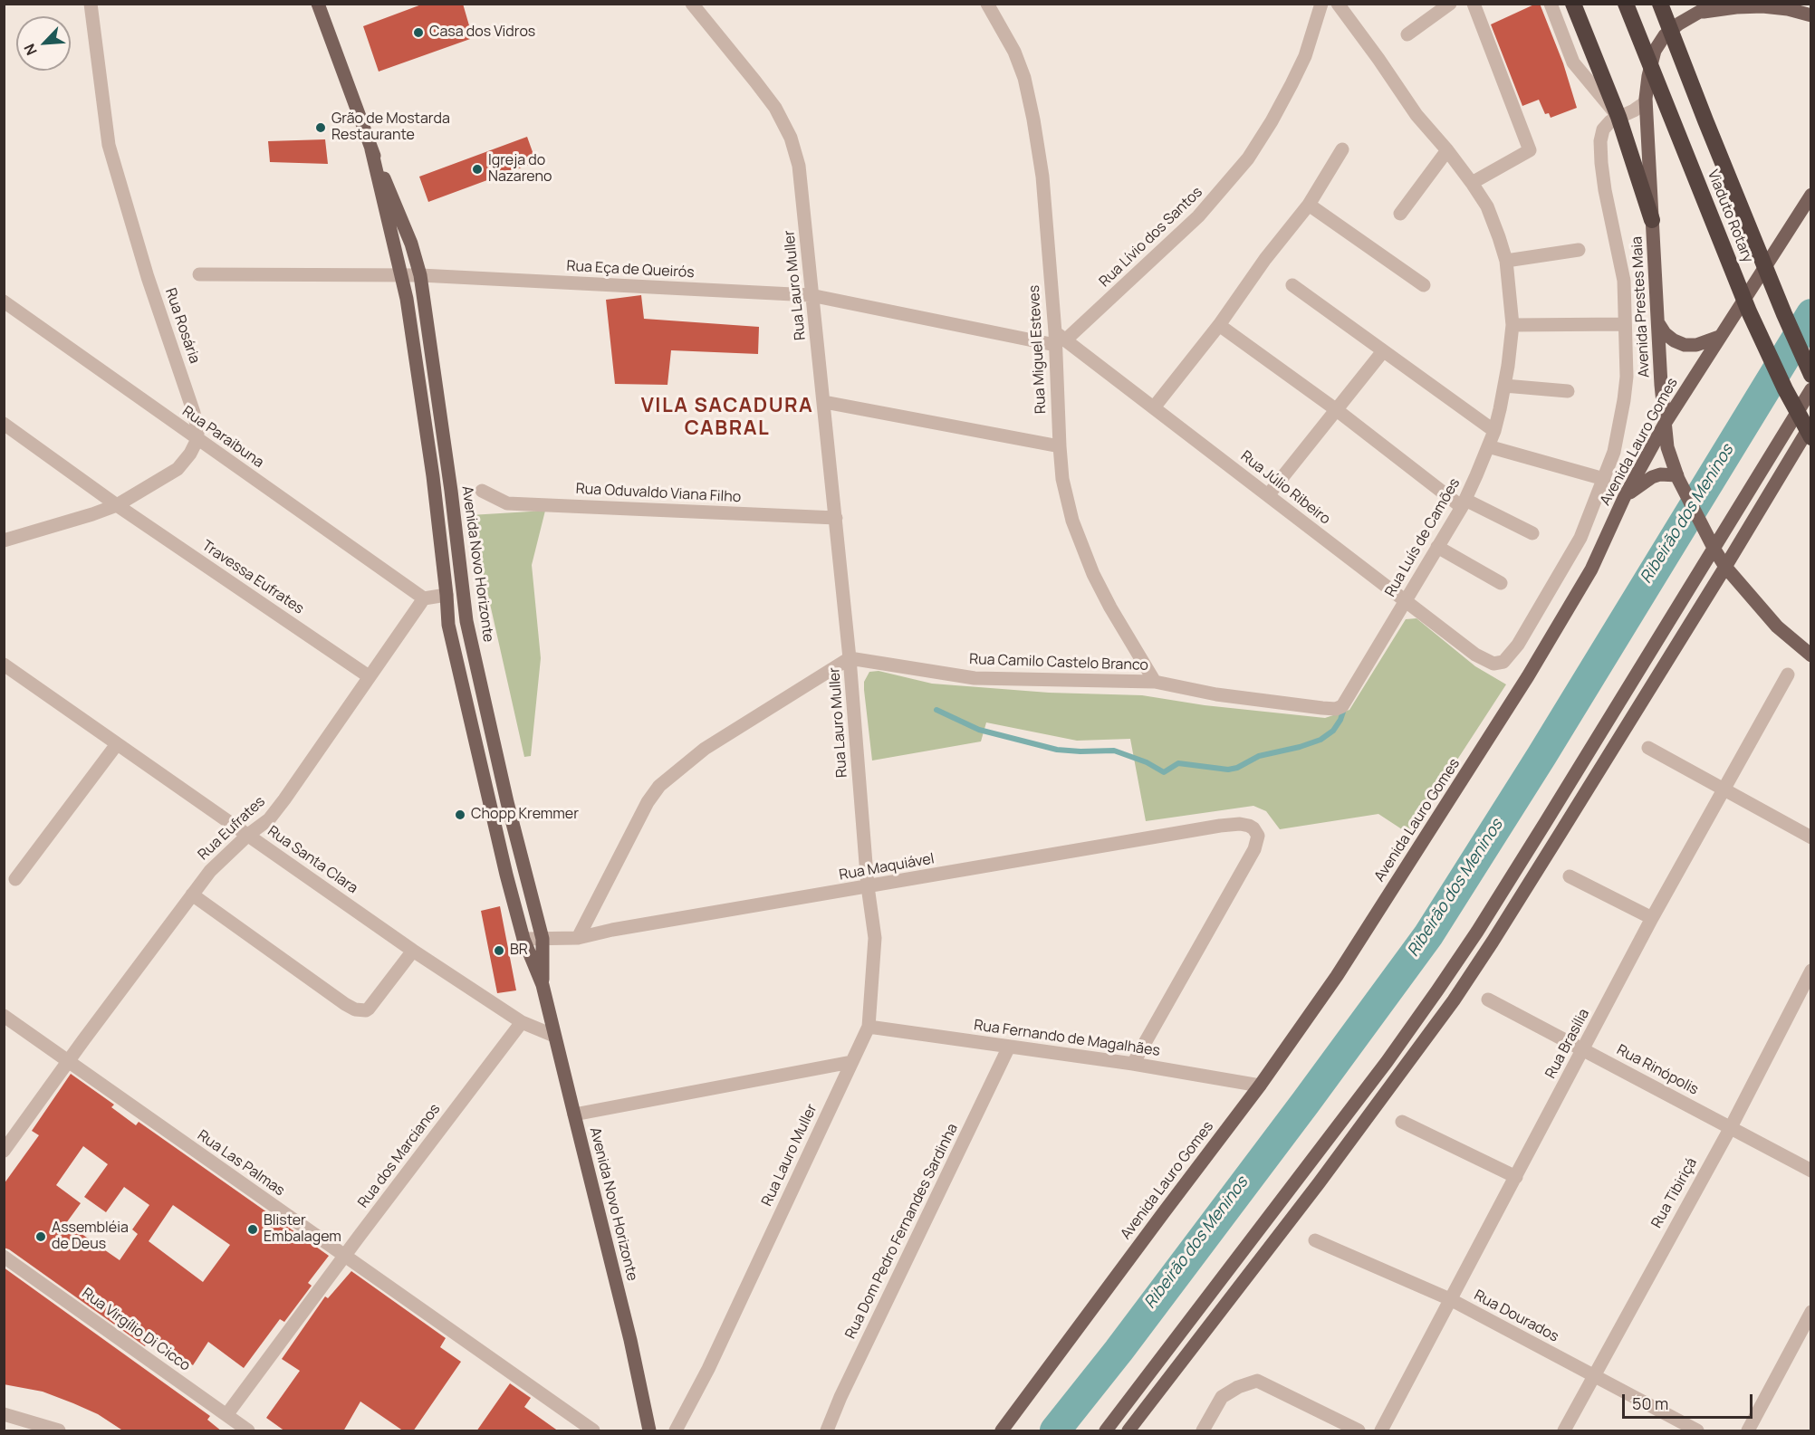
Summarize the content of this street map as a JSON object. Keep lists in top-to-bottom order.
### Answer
{
  "streets": {
    "highway": ["Viaduto Rotary"],
    "main road": ["Avenida Prestes Maia", "Avenida Lauro Gomes", "Avenida Novo Horizonte"],
    "street": [
      "Rua Lívio dos Santos",
      "Rua Eça de Queirós",
      "Rua Lauro Muller",
      "Rua Rosária",
      "Rua Miguel Esteves",
      "Rua Paraibuna",
      "Rua Júlio Ribeiro",
      "Rua Oduvaldo Viana Filho",
      "Rua Luís de Camões",
      "Travessa Eufrates",
      "Rua Camilo Castelo Branco",
      "Rua Eufrates",
      "Rua Santa Clara",
      "Rua Maquiável",
      "Rua Fernando de Magalhães",
      "Rua Brasília",
      "Rua Rinópolis",
      "Rua dos Marcianos",
      "Rua Las Palmas",
      "Rua Tibiriçá",
      "Rua Dom Pedro Fernandes Sardinha",
      "Rua Dourados",
      "Rua Virgílio Di Cicco"
    ]
  },
  "crossings": [
    ["Rua Lívio dos Santos", "Rua Eça de Queirós"],
    ["Rua Lívio dos Santos", "Rua Miguel Esteves"],
    ["Rua Lívio dos Santos", "Rua Júlio Ribeiro"],
    ["Rua Eça de Queirós", "Rua Lauro Muller"],
    ["Rua Eça de Queirós", "Rua Miguel Esteves"],
    ["Rua Eça de Queirós", "Rua Júlio Ribeiro"],
    ["Rua Eça de Queirós", "Avenida Novo Horizonte"],
    ["Rua Lauro Muller", "Rua Oduvaldo Viana Filho"],
    ["Rua Lauro Muller", "Rua Camilo Castelo Branco"],
    ["Rua Lauro Muller", "Rua Maquiável"],
    ["Rua Lauro Muller", "Rua Fernando de Magalhães"],
    ["Avenida Prestes Maia", "Avenida Lauro Gomes"],
    ["Rua Rosária", "Rua Paraibuna"],
    ["Rua Miguel Esteves", "Rua Júlio Ribeiro"],
    ["Rua Miguel Esteves", "Rua Camilo Castelo Branco"],
    ["Rua Paraibuna", "Rua Eufrates"],
    ["Avenida Lauro Gomes", "Rua Fernando de Magalhães"],
    ["Rua Júlio Ribeiro", "Rua Luís de Camões"],
    ["Rua Luís de Camões", "Rua Camilo Castelo Branco"],
    ["Avenida Novo Horizonte", "Rua Santa Clara"],
    ["Avenida Novo Horizonte", "Rua Maquiável"],
    ["Travessa Eufrates", "Rua Eufrates"],
    ["Rua Eufrates", "Rua Santa Clara"],
    ["Rua Eufrates", "Rua Las Palmas"],
    ["Rua Santa Clara", "Rua dos Marcianos"],
    ["Rua Maquiável", "Rua Fernando de Magalhães"],
    ["Rua Fernando de Magalhães", "Rua Dom Pedro Fernandes Sardinha"],
    ["Rua Brasília", "Rua Rinópolis"],
    ["Rua Brasília", "Rua Dourados"],
    ["Rua Rinópolis", "Rua Tibiriçá"],
    ["Rua dos Marcianos", "Rua Las Palmas"],
    ["Rua dos Marcianos", "Rua Virgílio Di Cicco"],
    ["Rua Tibiriçá", "Rua Dourados"]
  ],
  "districts": ["VILA SACADURA CABRAL"],
  "water": ["Ribeirão dos Meninos"],
  "places": [
    "Casa dos Vidros",
    "Grão de Mostarda Restaurante",
    "Igreja do Nazareno",
    "Chopp Kremmer",
    "BR",
    "Blister Embalagem",
    "Assembléia de Deus"
  ],
  "scale_bar": "50 m",
  "north": "bottom left"
}
